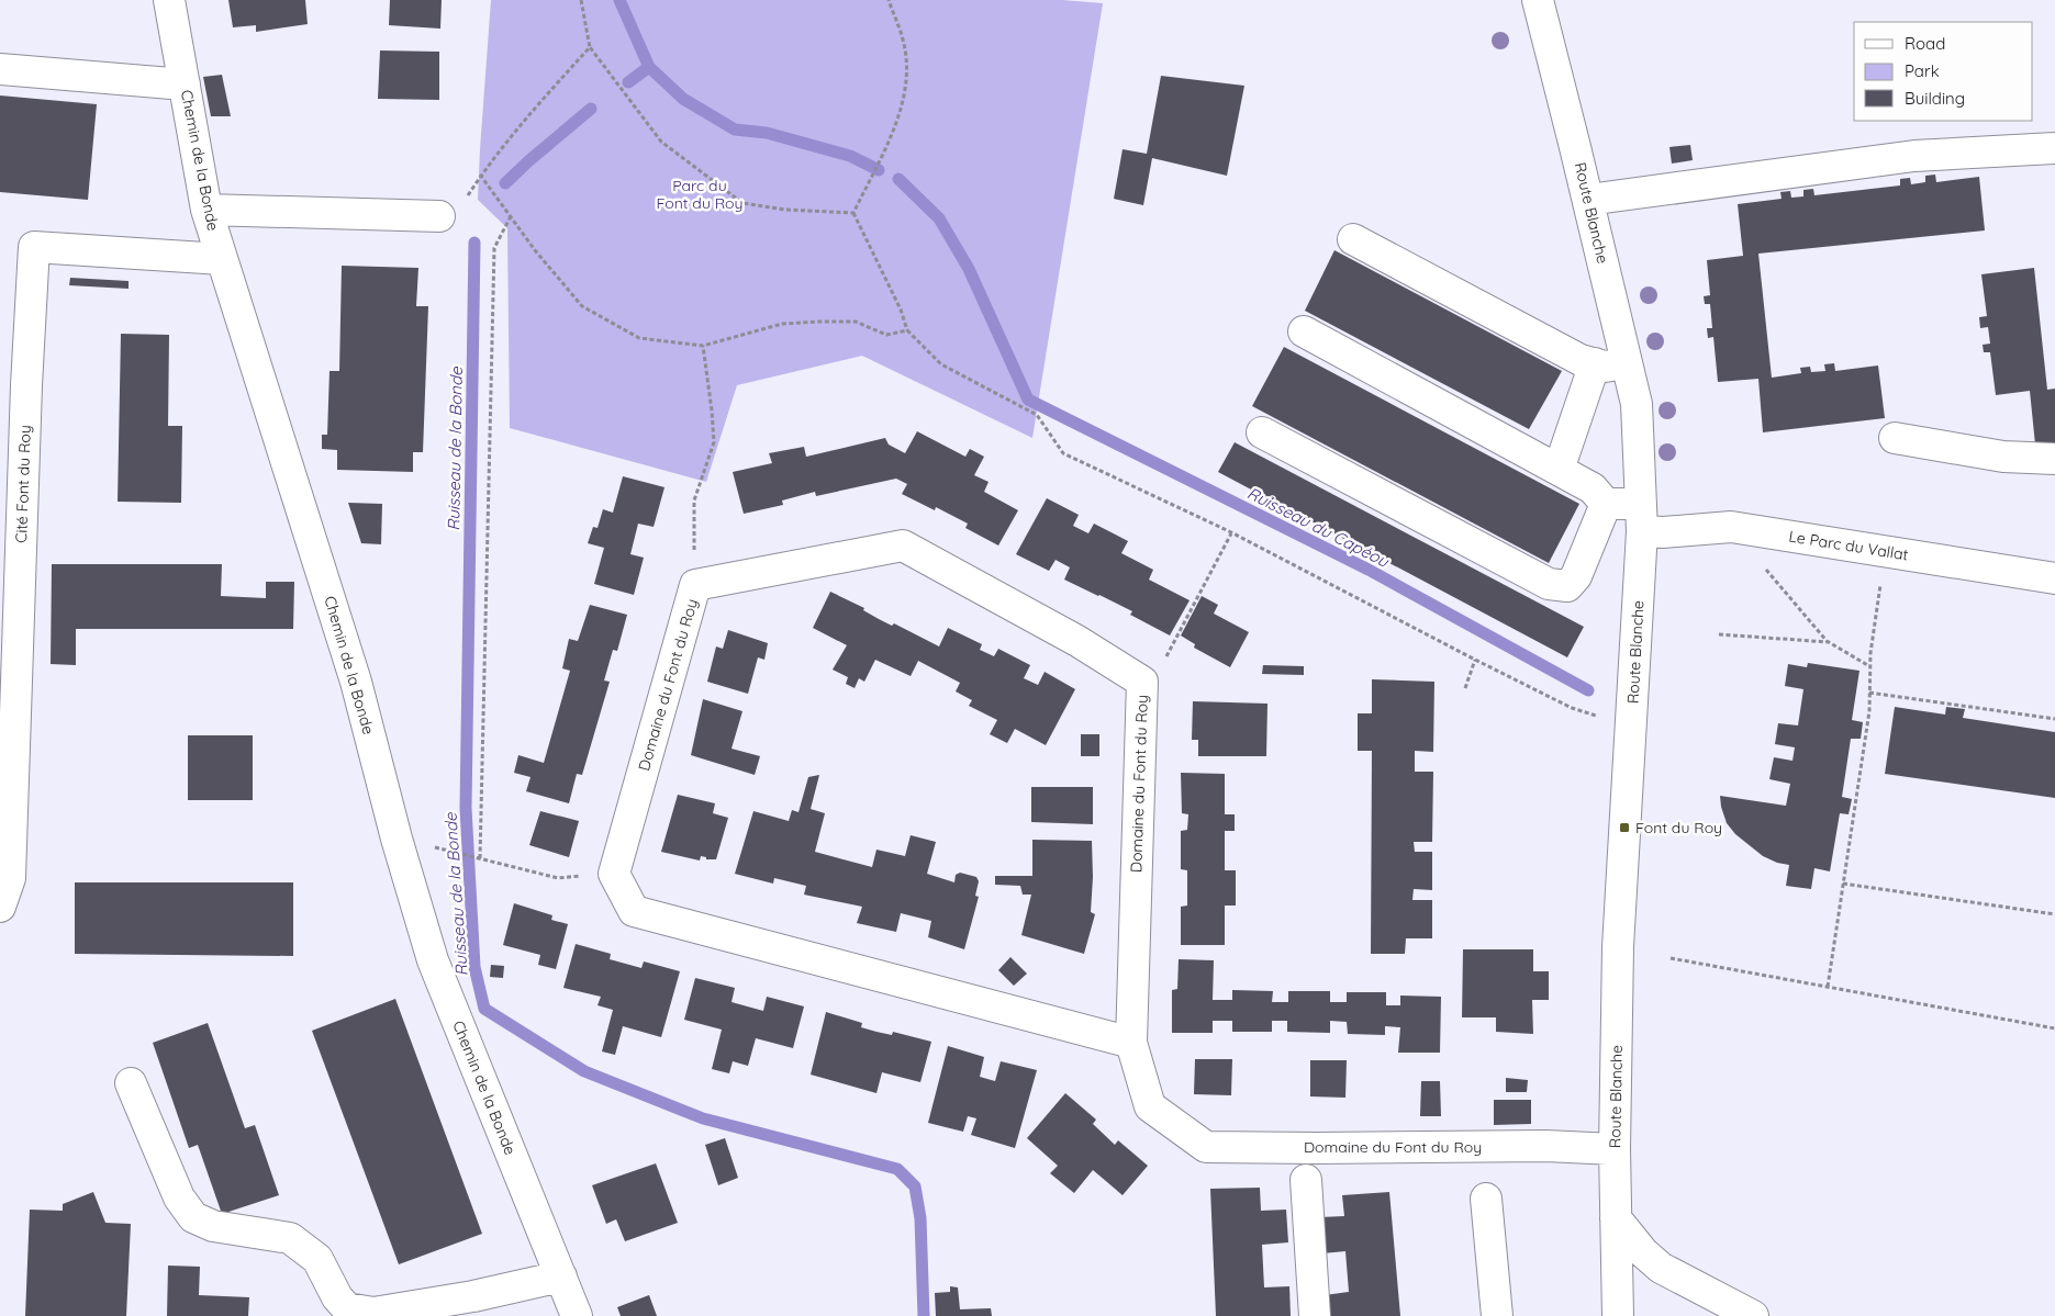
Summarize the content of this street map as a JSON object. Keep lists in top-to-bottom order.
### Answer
{
  "streets": {
    "street": [
      "Chemin de la Bonde",
      "Route Blanche",
      "Cité Font du Roy",
      "Le Parc du Vallat",
      "Domaine du Font du Roy"
    ]
  },
  "crossings": [
    ["Chemin de la Bonde", "Cité Font du Roy"],
    ["Route Blanche", "Le Parc du Vallat"],
    ["Route Blanche", "Domaine du Font du Roy"]
  ],
  "water": ["Ruisseau de la Bonde", "Ruisseau du Capéou"],
  "parks": ["Parc du Font du Roy"],
  "places": {
    "transit": ["Font du Roy"]
  },
  "legend": ["Road", "Park", "Building"]
}
